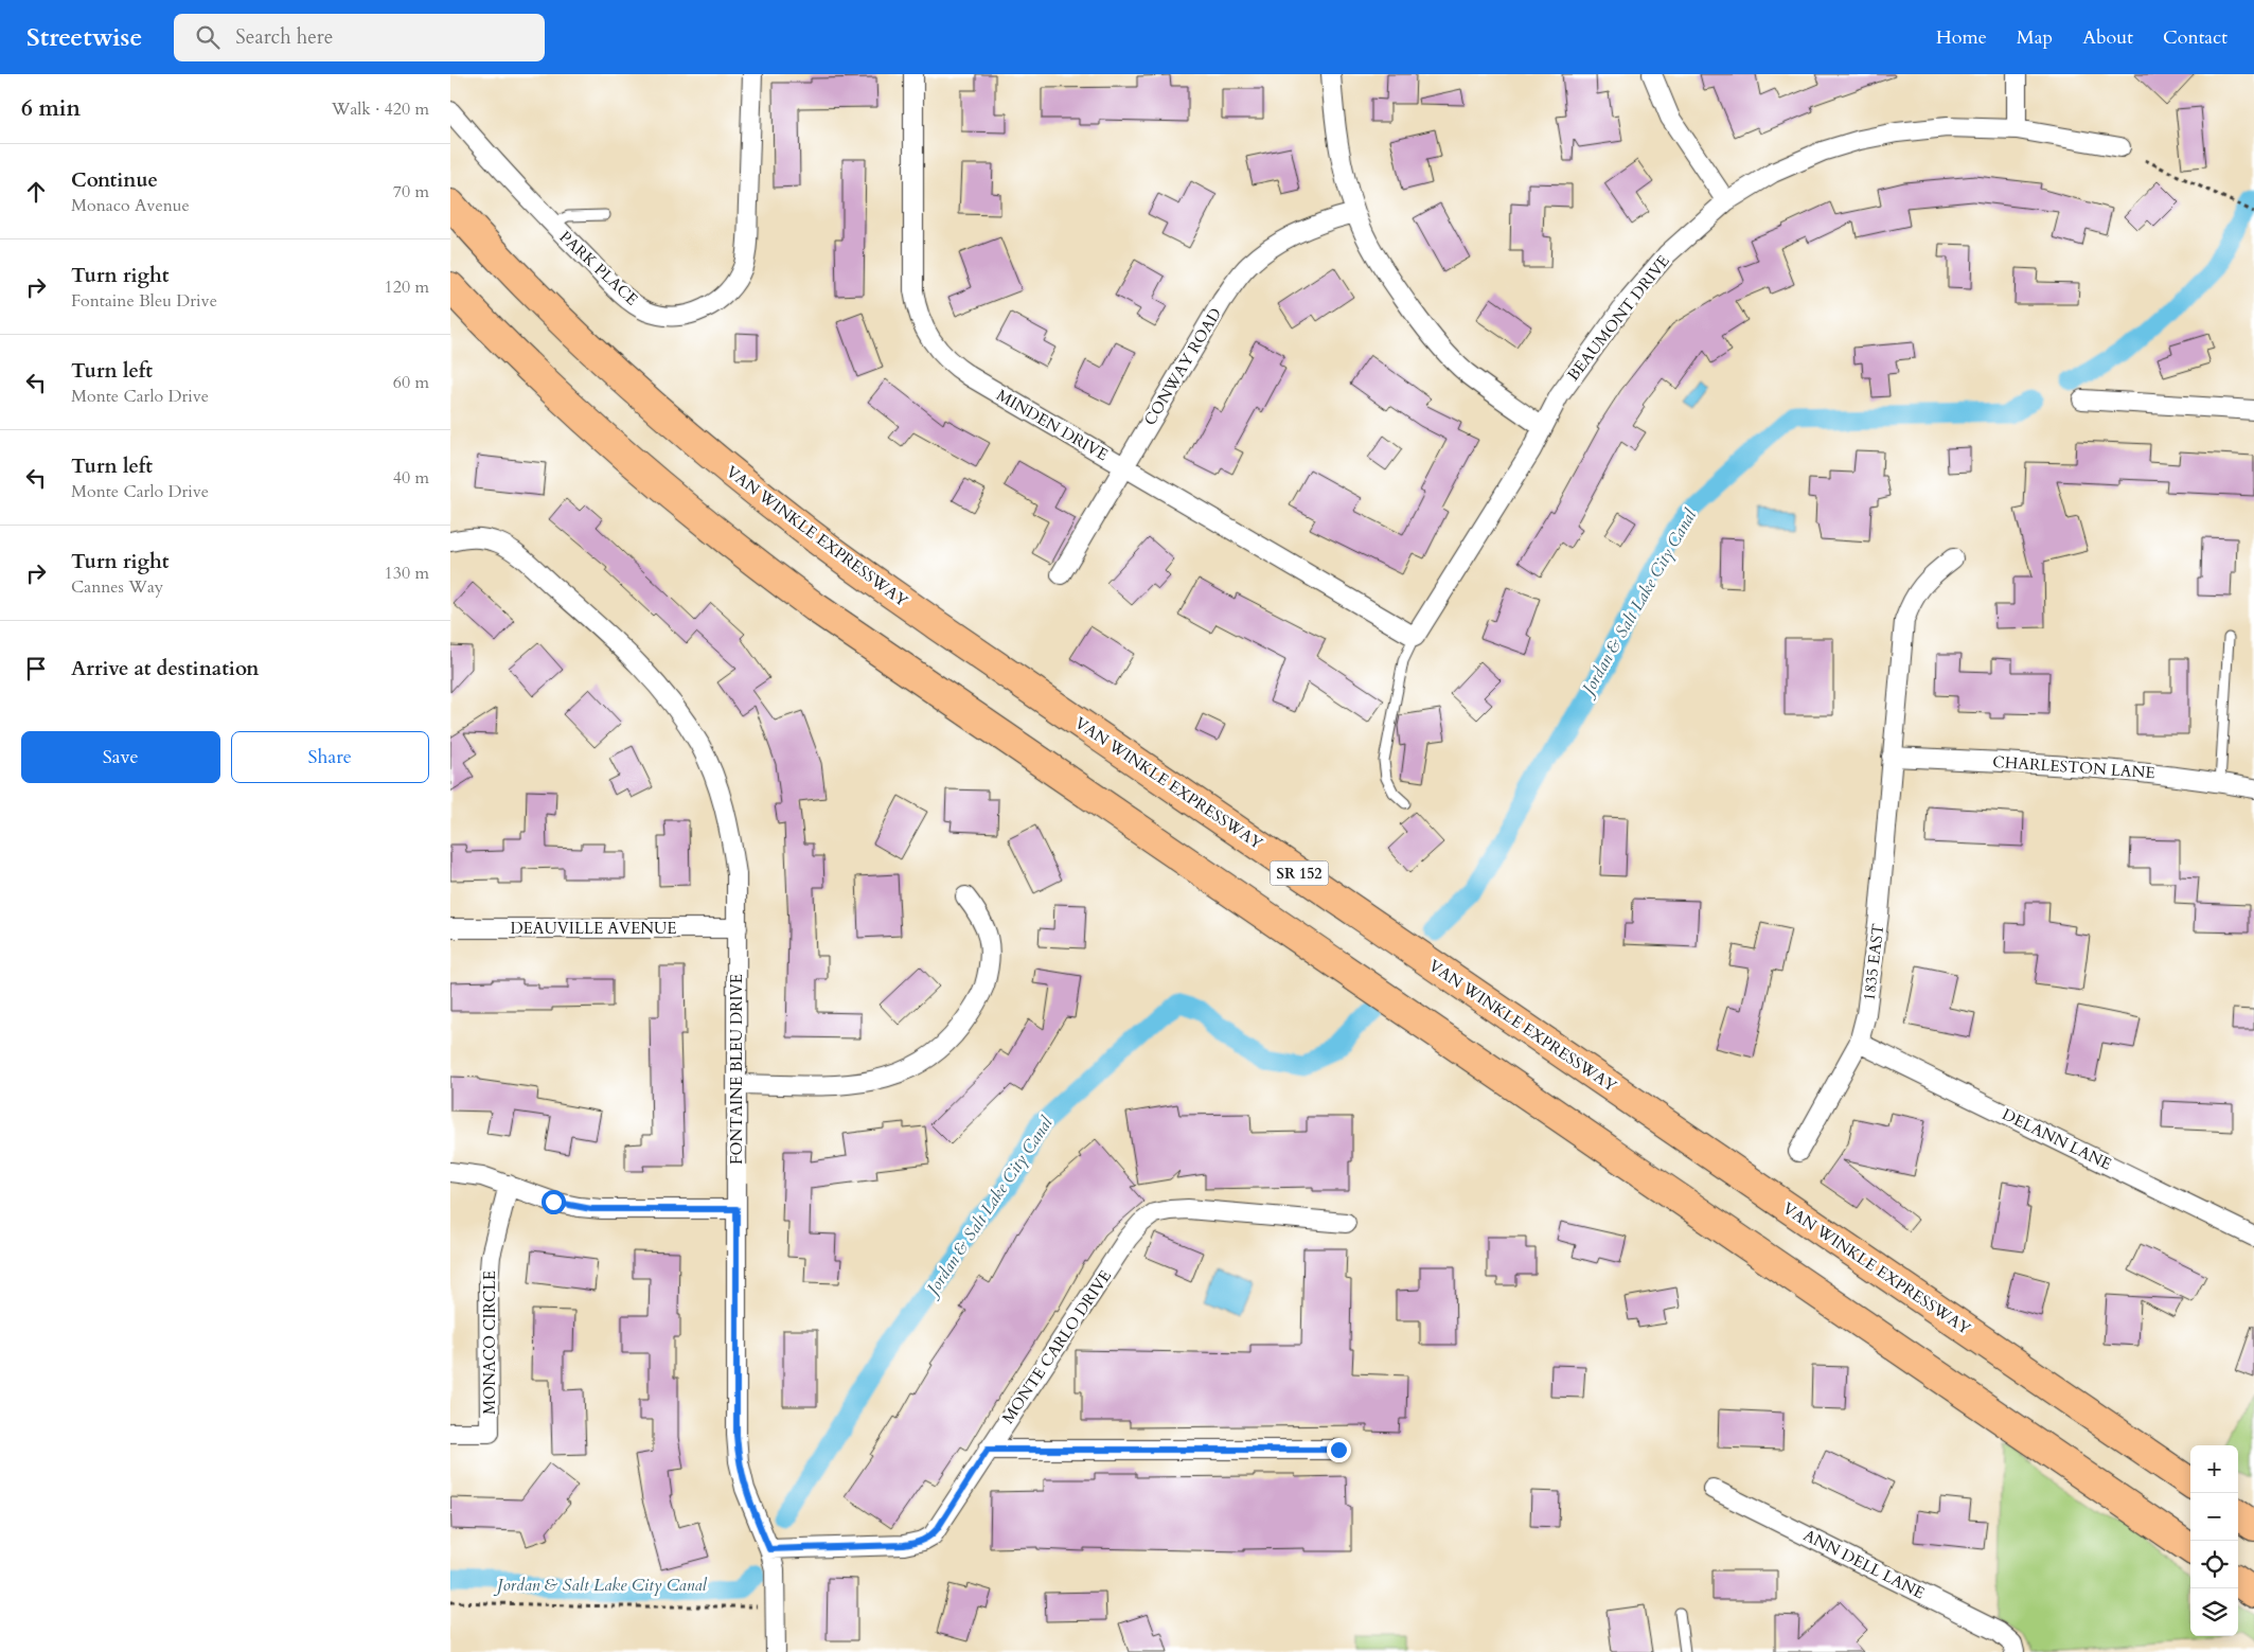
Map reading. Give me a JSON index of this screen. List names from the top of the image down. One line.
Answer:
{"streets":{"main road":["VAN WINKLE EXPRESSWAY","SR 152"],"street":["PARK PLACE","BEAUMONT DRIVE","CONWAY ROAD","MINDEN DRIVE","CHARLESTON LANE","DEAUVILLE AVENUE","1835 EAST","FONTAINE BLEU DRIVE","DELANN LANE","MONACO CIRCLE","MONTE CARLO DRIVE","ANN DELL LANE"]},"crossings":[["BEAUMONT DRIVE","MINDEN DRIVE"],["CONWAY ROAD","MINDEN DRIVE"],["CHARLESTON LANE","1835 EAST"],["DEAUVILLE AVENUE","FONTAINE BLEU DRIVE"],["1835 EAST","DELANN LANE"],["FONTAINE BLEU DRIVE","MONTE CARLO DRIVE"]],"water":["Jordan & Salt Lake City Canal"],"page":{"header":"Streetwise","search":"Search here","nav":["Home","Map","About","Contact"],"heading":["6 min","Walk · 420 m"],"list":[["Continue","Monaco Avenue","70 m"],["Turn right","Fontaine Bleu Drive","120 m"],["Turn left","Monte Carlo Drive","60 m"],["Turn left","Monte Carlo Drive","40 m"],["Turn right","Cannes Way","130 m"],"Arrive at destination"],"buttons":["Save","Share"],"map_buttons":["+","−"]}}
